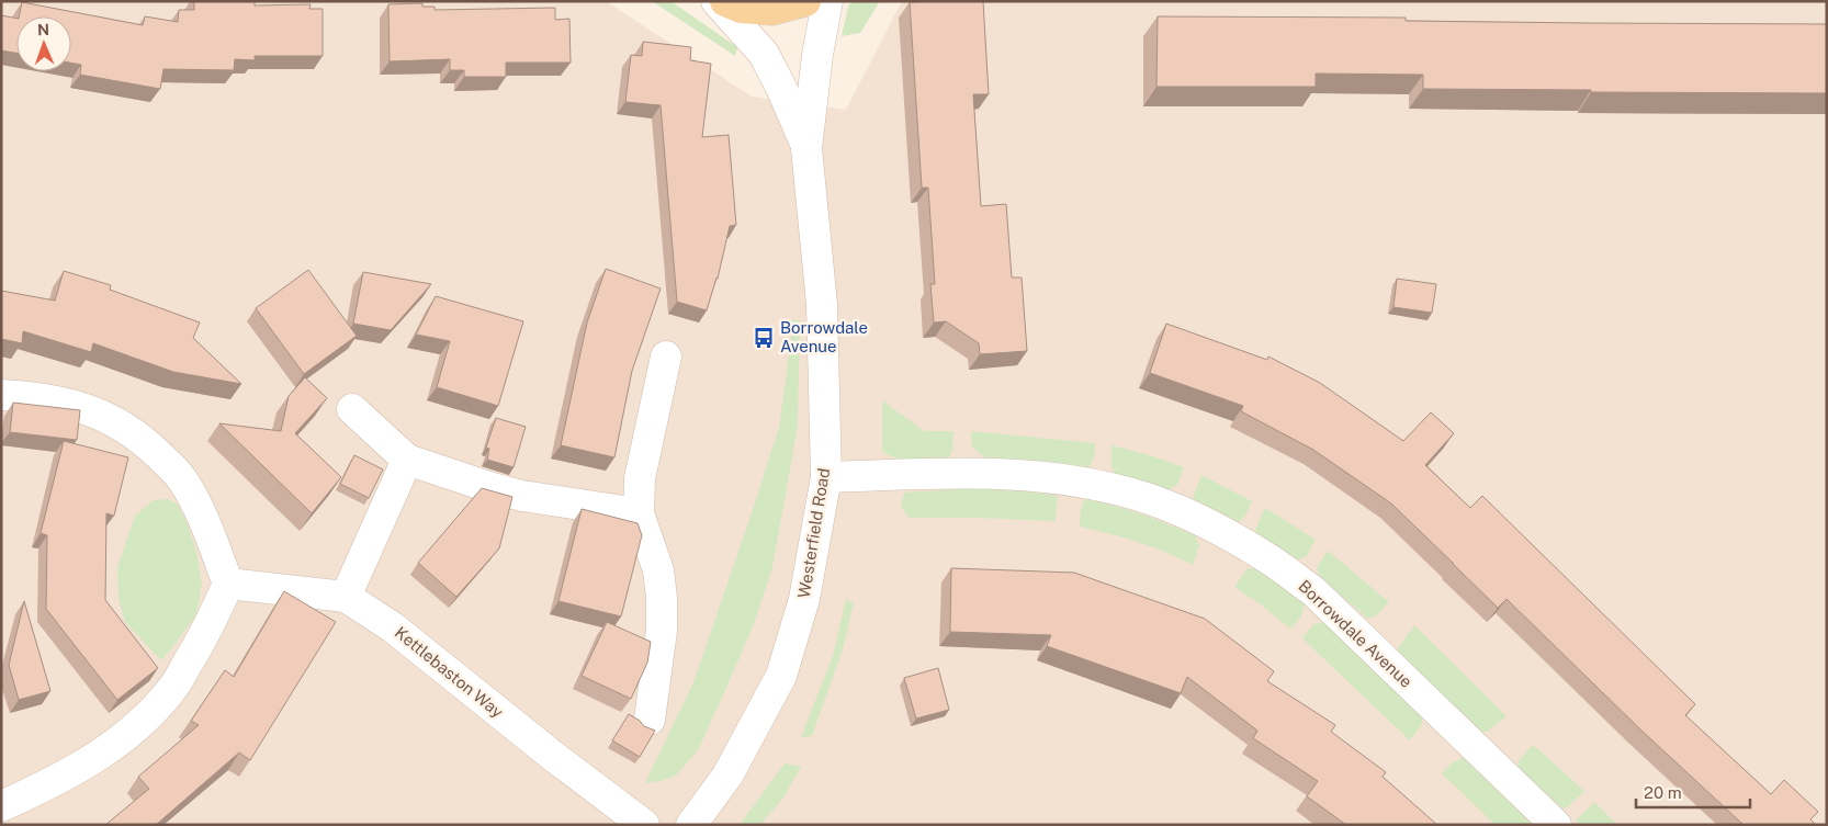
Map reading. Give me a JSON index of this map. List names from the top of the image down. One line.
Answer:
{"streets":{"street":["Westerfield Road","Borrowdale Avenue","Kettlebaston Way"]},"crossings":[["Westerfield Road","Borrowdale Avenue"]],"places":{"bus stop":["Borrowdale Avenue"]},"scale_bar":"20 m","north":"top"}
